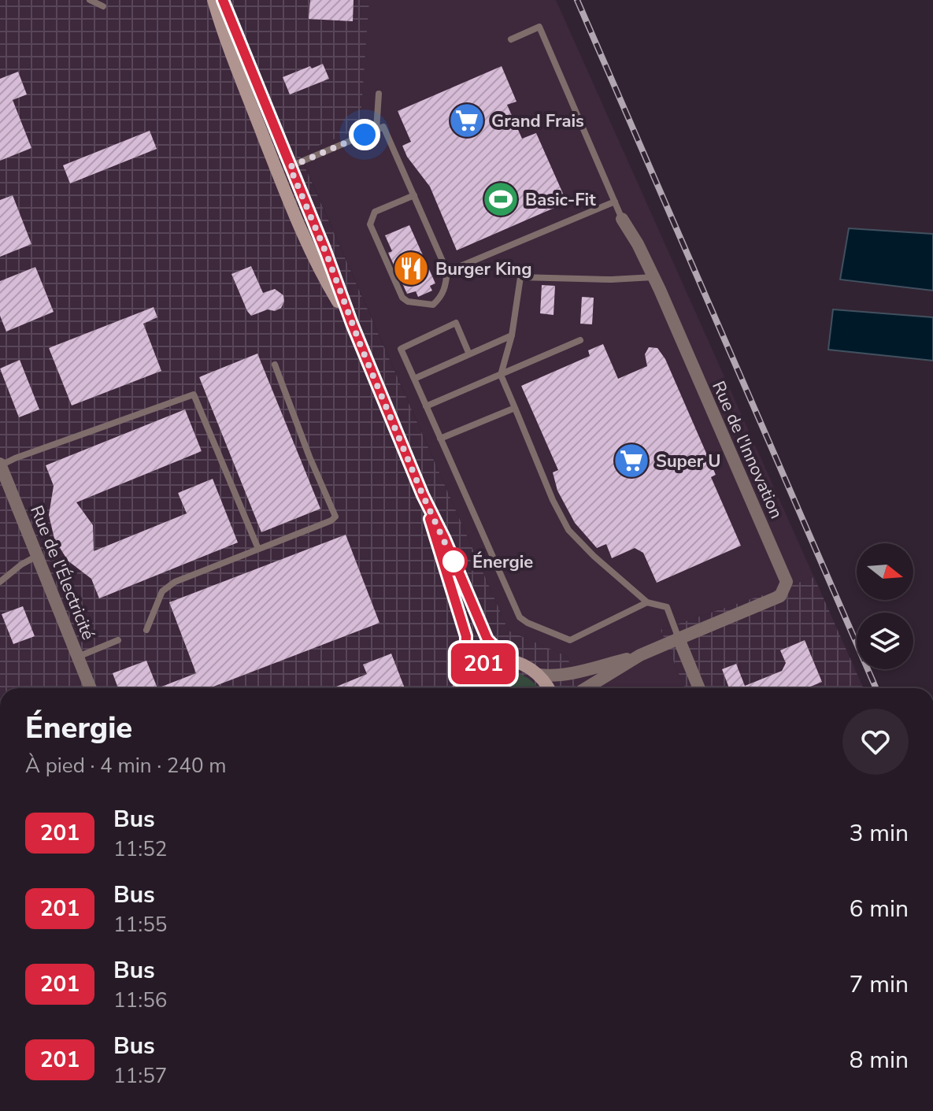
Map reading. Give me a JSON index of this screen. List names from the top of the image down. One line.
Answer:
{"streets":{"street":["Rue de l'Innovation","Rue de l'Électricité"]},"places":{"supermarket":["Grand Frais","Super U"],"sports":["Basic-Fit"],"restaurant":["Burger King"],"other":["Énergie"]},"lines":["bus line 201"],"north":"right","page":{"on_map":"201","heading":["Énergie","À pied · 4 min · 240 m"],"list":[{"mark":"201","name":"Bus","note":"11:52","value":"3 min"},{"mark":"201","name":"Bus","note":"11:55","value":"6 min"},{"mark":"201","name":"Bus","note":"11:56","value":"7 min"},{"mark":"201","name":"Bus","note":"11:57","value":"8 min"}]}}
